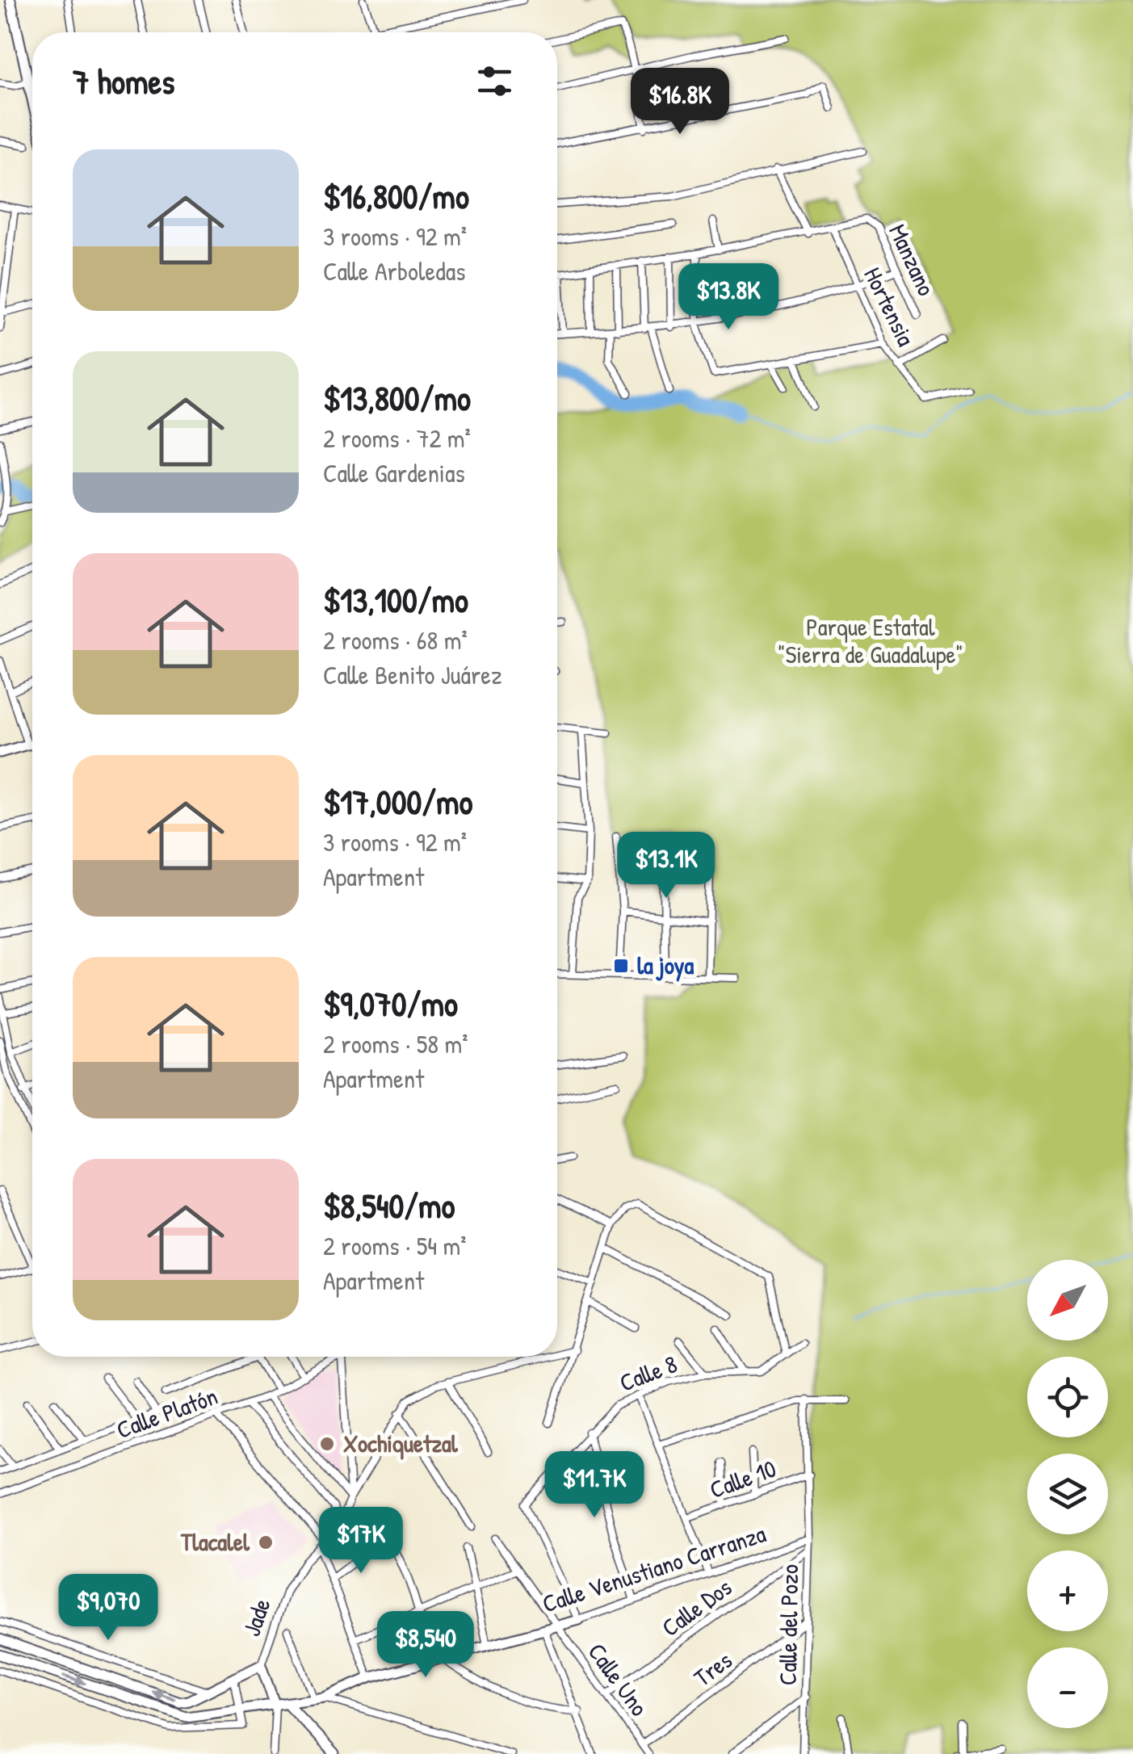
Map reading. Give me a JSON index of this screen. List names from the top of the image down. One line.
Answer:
{"streets":{"street":["Manzano","Hortensia","Calle 8","Calle Platón","Calle 10","Calle Venustiano Carranza","Calle Dos","Jade","Calle del Pozo","Tres","Calle Uno"]},"crossings":[["Manzano","Hortensia"],["Calle 8","Calle Venustiano Carranza"],["Calle 10","Calle del Pozo"],["Calle Venustiano Carranza","Jade"],["Calle Venustiano Carranza","Calle del Pozo"],["Calle Venustiano Carranza","Calle Uno"],["Calle Dos","Calle del Pozo"],["Calle Dos","Calle Uno"],["Calle del Pozo","Tres"],["Tres","Calle Uno"]],"parks":["Parque Estatal \"Sierra de Guadalupe\""],"places":{"transit":["la joya"],"other":["Xochiquetzal","Tlacalel"]},"north":"bottom left","page":{"heading":"7 homes","price":["$16.8K","$13.8K","$13.1K","$11.7K","$17K","$9,070","$8,540"],"list":[{"name":"$16,800/mo","note":"3 rooms · 92 m² · Calle Arboledas"},{"name":"$13,800/mo","note":"2 rooms · 72 m² · Calle Gardenias"},{"name":"$13,100/mo","note":"2 rooms · 68 m² · Calle Benito Juárez"},{"name":"$17,000/mo","note":"3 rooms · 92 m² · Apartment"},{"name":"$9,070/mo","note":"2 rooms · 58 m² · Apartment"},{"name":"$8,540/mo","note":"2 rooms · 54 m² · Apartment"}],"map_buttons":["+","−"]}}
